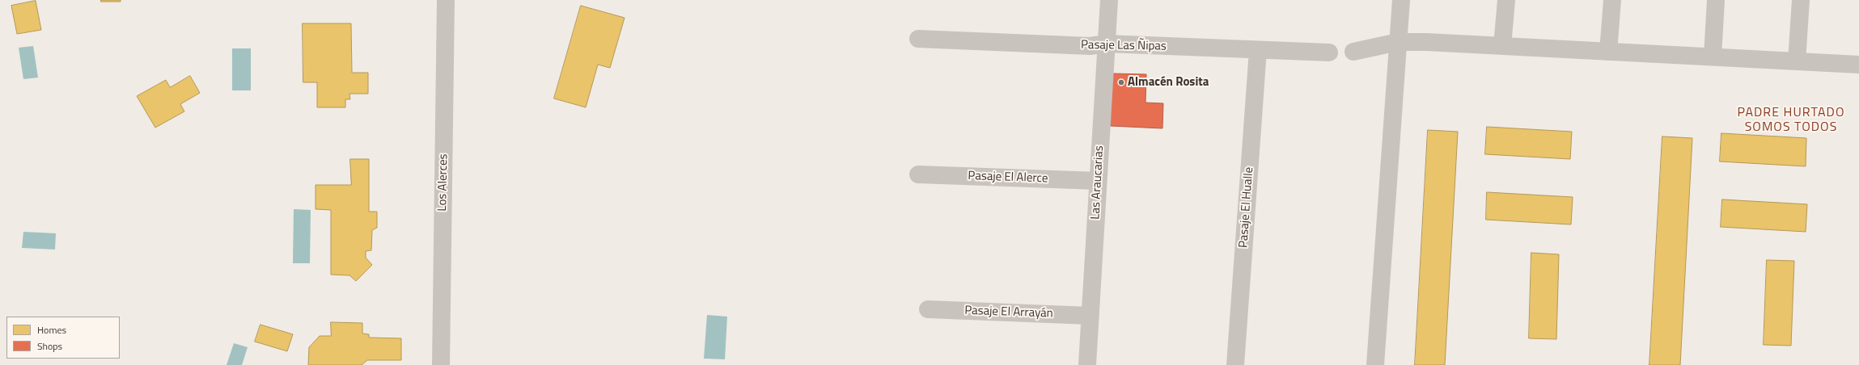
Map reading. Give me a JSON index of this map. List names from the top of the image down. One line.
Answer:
{"streets":{"street":["Pasaje Las Ñipas","Pasaje El Alerce","Los Alerces","Las Araucarias","Pasaje El Hualle","Pasaje El Arrayán"]},"crossings":[["Pasaje Las Ñipas","Las Araucarias"],["Pasaje Las Ñipas","Pasaje El Hualle"],["Pasaje El Alerce","Las Araucarias"],["Las Araucarias","Pasaje El Arrayán"]],"districts":["PADRE HURTADO SOMOS TODOS"],"places":["Almacén Rosita"],"legend":["Homes","Shops"]}
